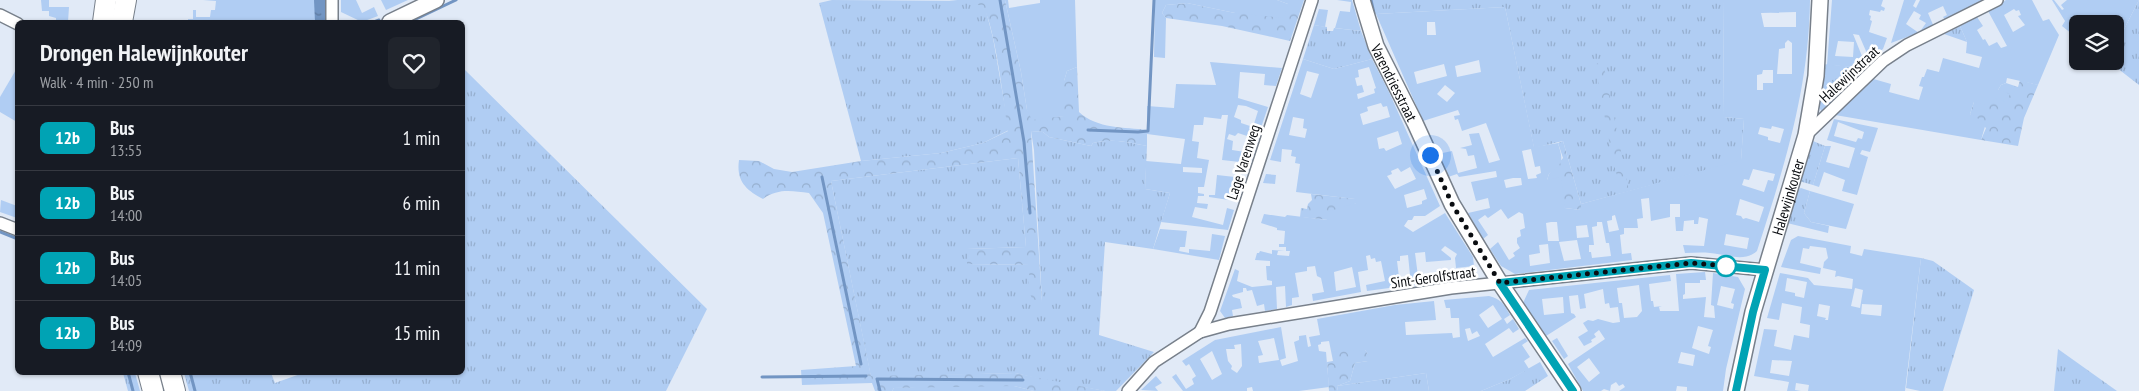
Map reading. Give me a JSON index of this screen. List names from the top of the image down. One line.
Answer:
{"streets":{"street":["Halewijnstraat","Varendriesstraat","Lage Varenweg","Halewijnkouter","Sint-Gerolfstraat"]},"crossings":[["Halewijnstraat","Halewijnkouter"],["Varendriesstraat","Sint-Gerolfstraat"],["Lage Varenweg","Sint-Gerolfstraat"],["Halewijnkouter","Sint-Gerolfstraat"]],"lines":["bus line 12b"],"page":{"heading":["Drongen Halewijnkouter","Walk · 4 min · 250 m"],"list":[{"mark":"12b","name":"Bus","note":"13:55","value":"1 min"},{"mark":"12b","name":"Bus","note":"14:00","value":"6 min"},{"mark":"12b","name":"Bus","note":"14:05","value":"11 min"},{"mark":"12b","name":"Bus","note":"14:09","value":"15 min"}]}}
